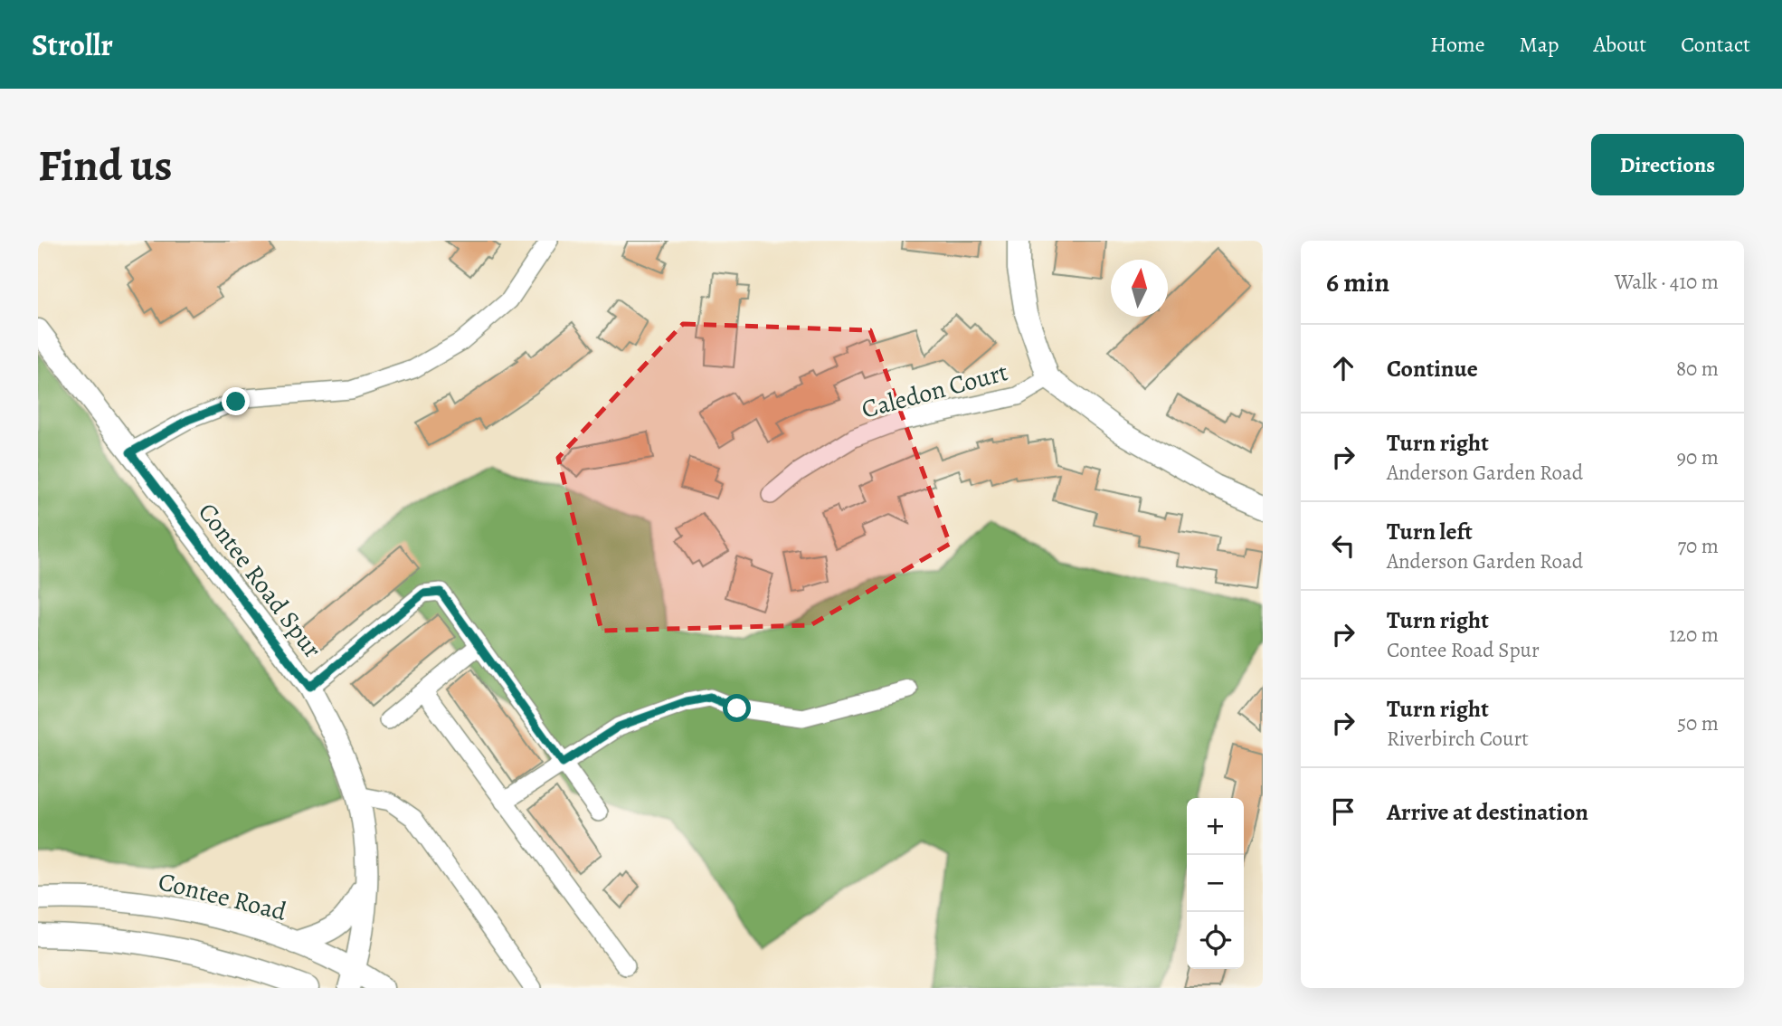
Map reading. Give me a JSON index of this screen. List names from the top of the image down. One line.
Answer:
{"streets":{"street":["Caledon Court","Contee Road Spur","Contee Road"]},"crossings":[["Contee Road Spur","Contee Road"]],"north":"top","page":{"header":"Strollr","nav":["Home","Map","About","Contact"],"buttons":"Directions","title":"Find us","heading":["6 min","Walk · 410 m"],"list":[["Continue","80 m"],["Turn right","Anderson Garden Road","90 m"],["Turn left","Anderson Garden Road","70 m"],["Turn right","Contee Road Spur","120 m"],["Turn right","Riverbirch Court","50 m"],"Arrive at destination"],"map_buttons":["+","−"]}}
